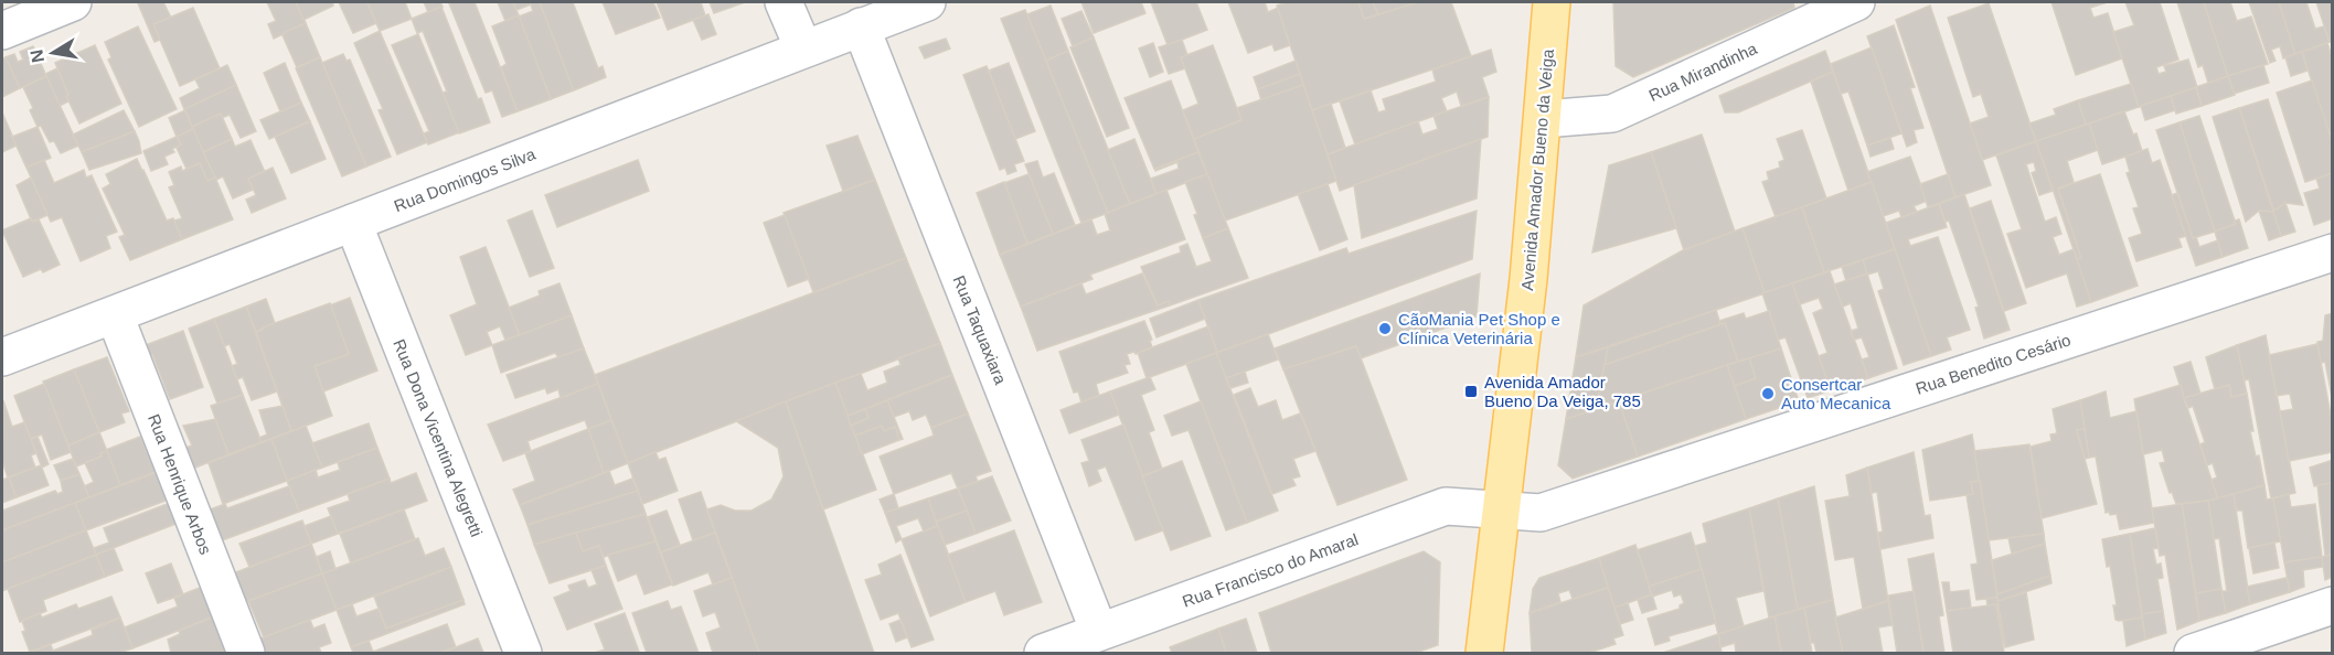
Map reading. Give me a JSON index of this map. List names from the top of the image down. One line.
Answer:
{"streets":{"main road":["Avenida Amador Bueno da Veiga"],"street":["Rua Mirandinha","Rua Domingos Silva","Rua Taquaxiara","Rua Benedito Cesário","Rua Dona Vicentina Alegretti","Rua Henrique Arbos","Rua Francisco do Amaral"]},"crossings":[["Rua Mirandinha","Avenida Amador Bueno da Veiga"],["Avenida Amador Bueno da Veiga","Rua Benedito Cesário"],["Avenida Amador Bueno da Veiga","Rua Francisco do Amaral"],["Rua Domingos Silva","Rua Taquaxiara"],["Rua Domingos Silva","Rua Dona Vicentina Alegretti"],["Rua Domingos Silva","Rua Henrique Arbos"],["Rua Taquaxiara","Rua Francisco do Amaral"],["Rua Benedito Cesário","Rua Francisco do Amaral"]],"places":{"other":["CãoMania Pet Shop e Clínica Veterinária","Consertcar Auto Mecanica"],"transit":["Avenida Amador Bueno Da Veiga, 785"]},"north":"left"}
